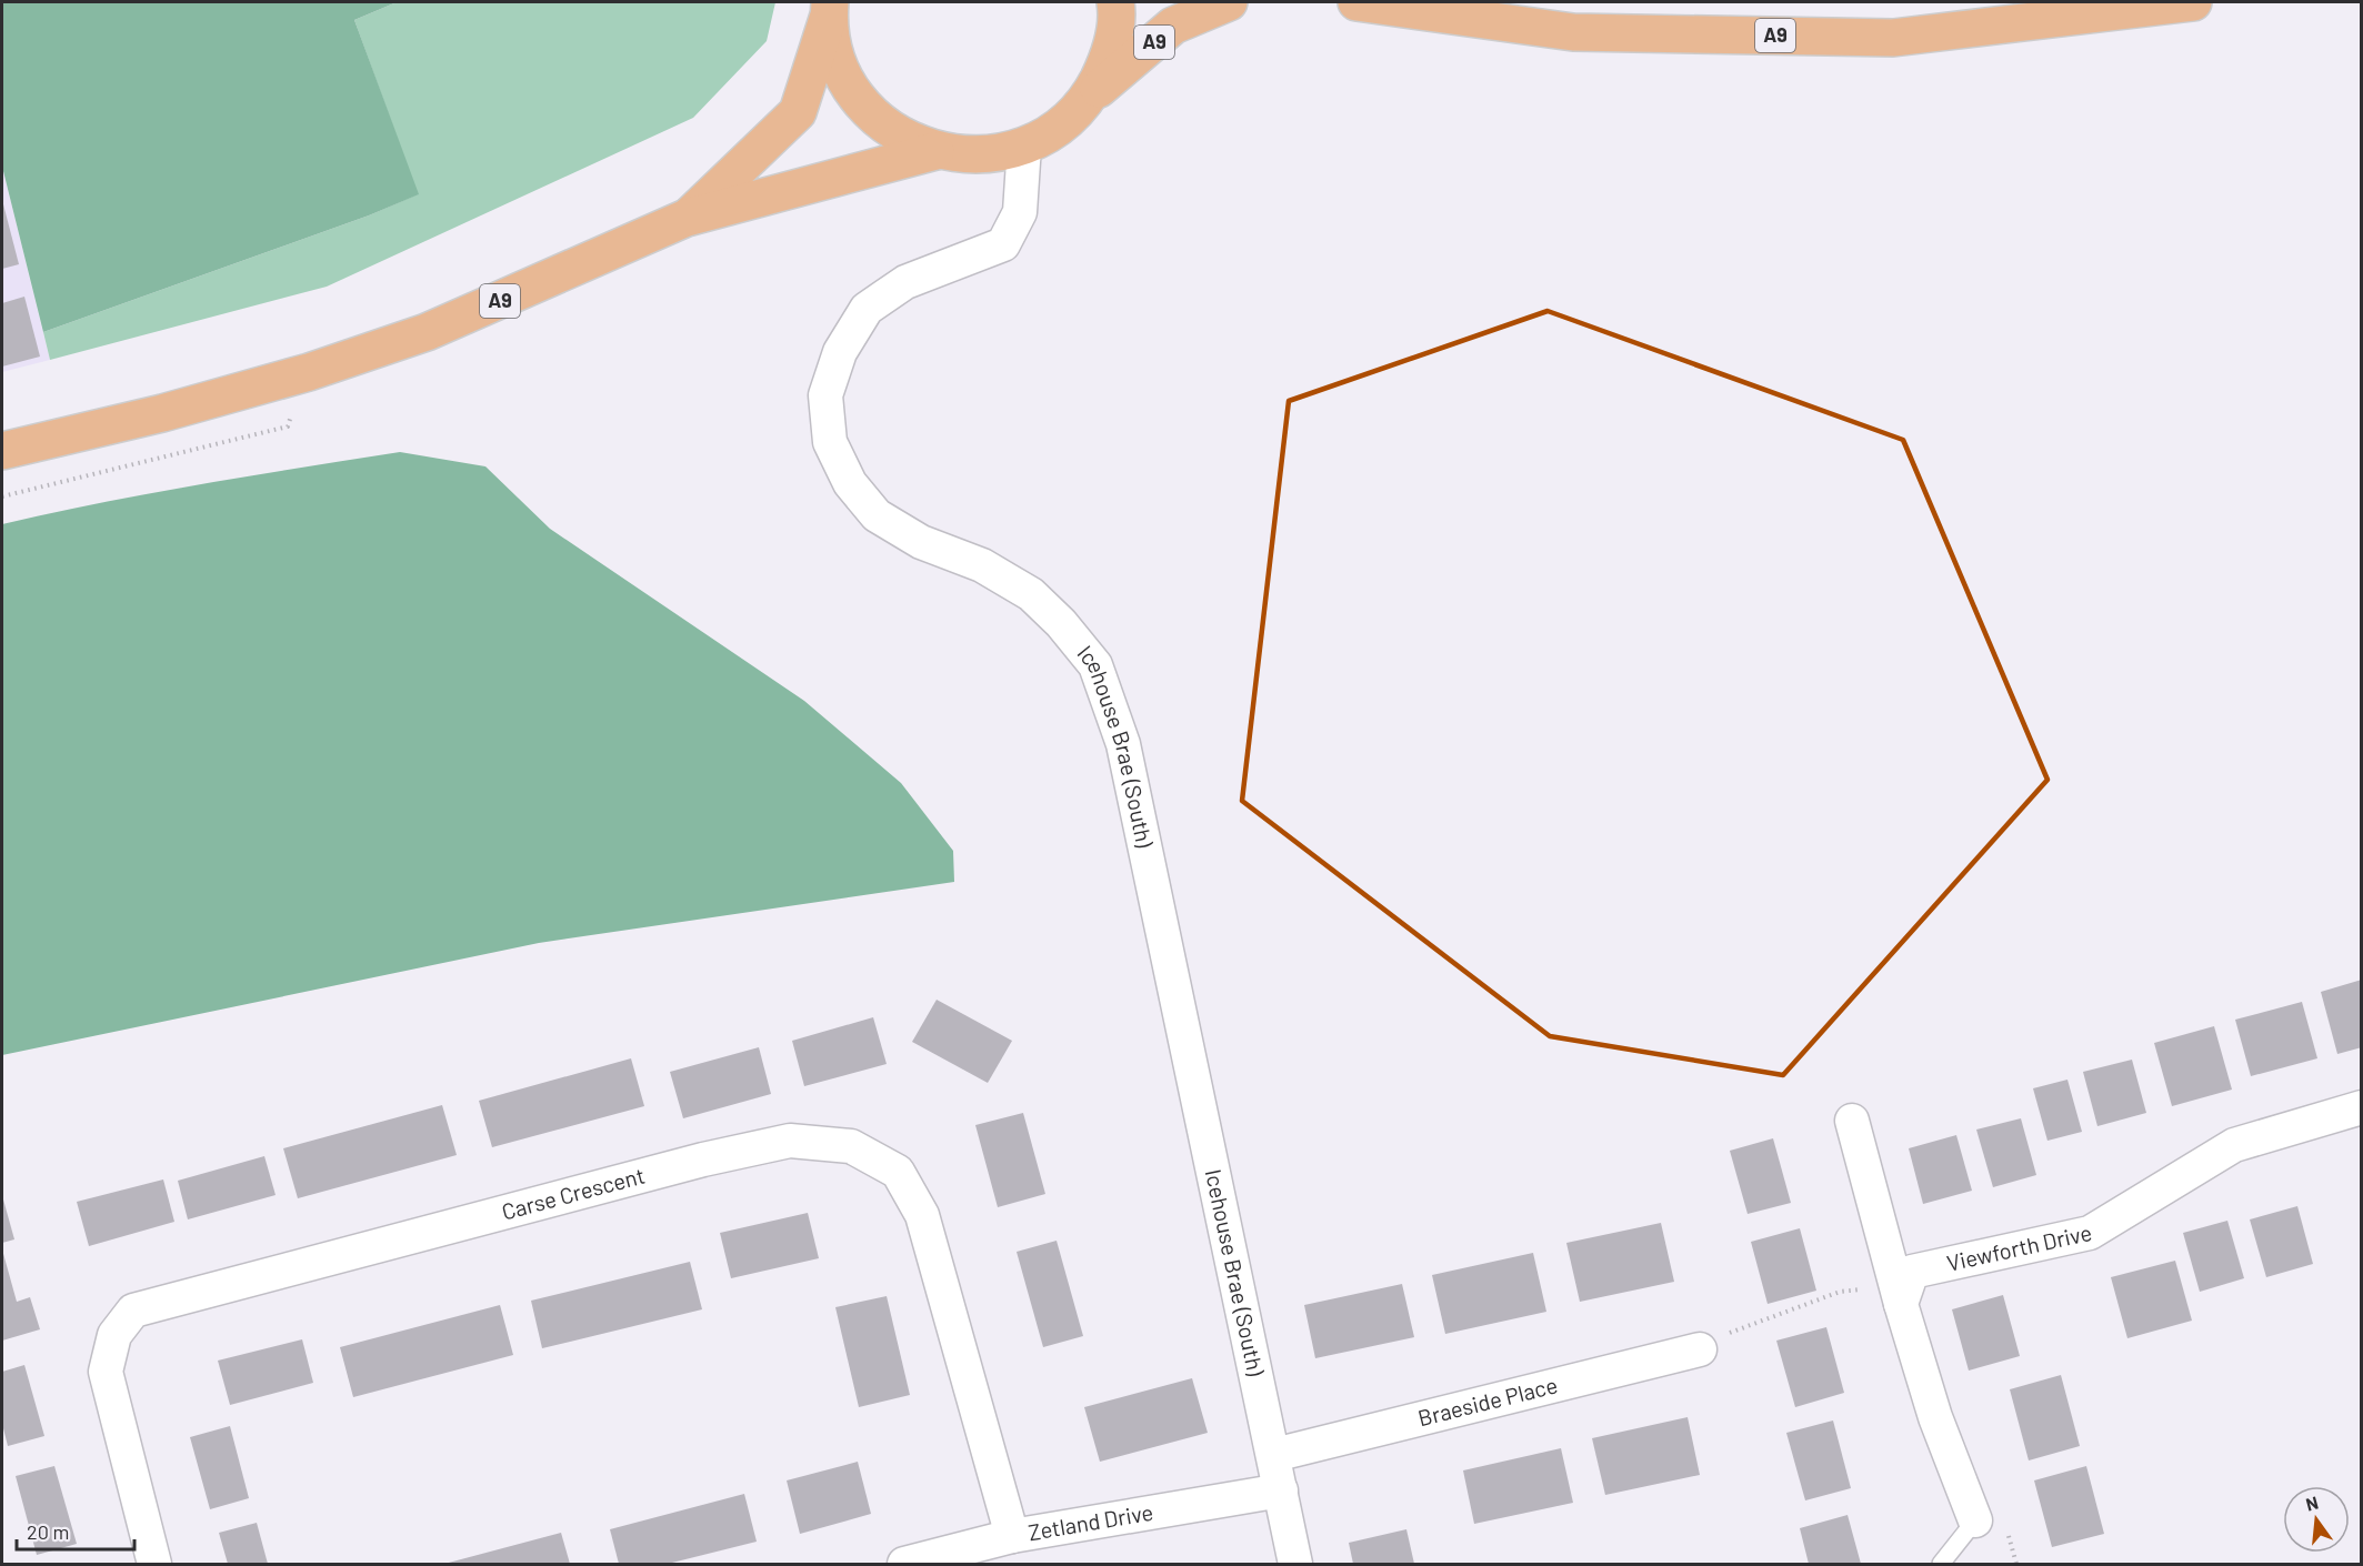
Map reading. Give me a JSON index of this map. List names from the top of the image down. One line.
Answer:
{"streets":{"main road":["A9"],"street":["Icehouse Brae (South)","Carse Crescent","Viewforth Drive","Braeside Place","Zetland Drive"]},"crossings":[["Icehouse Brae (South)","Braeside Place"],["Icehouse Brae (South)","Zetland Drive"],["Carse Crescent","Zetland Drive"]],"scale_bar":"20 m","north":"top"}
